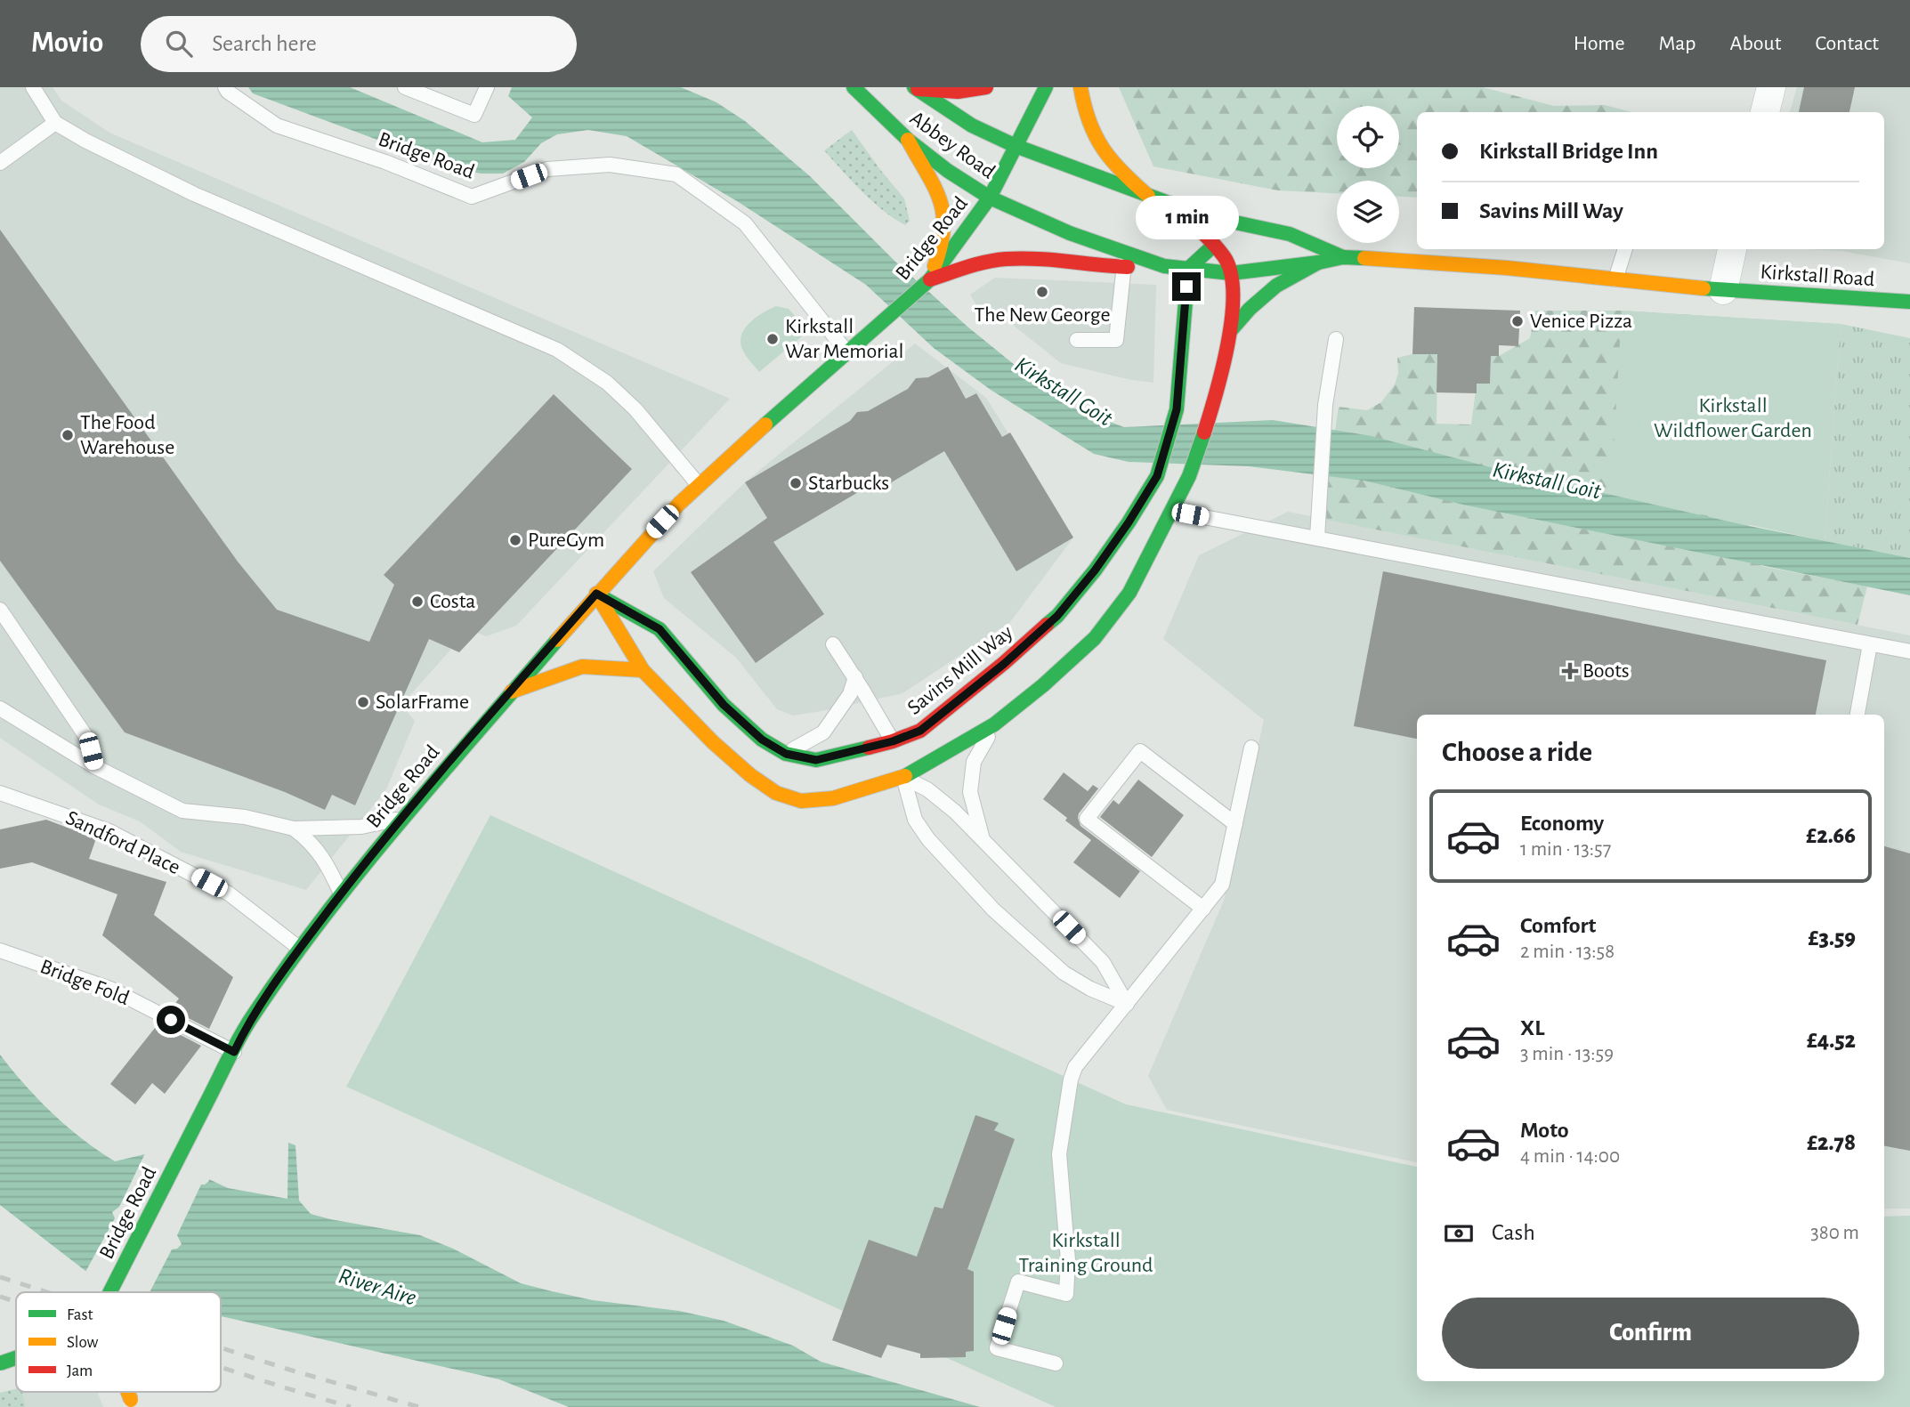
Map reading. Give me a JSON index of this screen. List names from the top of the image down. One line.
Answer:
{"streets":{"main road":["Abbey Road","Bridge Road","Kirkstall Road","Savins Mill Way"],"lane":["Sandford Place","Bridge Fold"]},"crossings":[["Abbey Road","Bridge Road"],["Bridge Road","Savins Mill Way"],["Bridge Road","Sandford Place"],["Bridge Road","Bridge Fold"]],"water":["Kirkstall Goit","River Aire"],"parks":["Kirkstall Wildflower Garden","Kirkstall Training Ground"],"places":{"other":["The New George","Venice Pizza","Kirkstall War Memorial","The Food Warehouse","Starbucks","PureGym","Costa","SolarFrame"],"health":["Boots"]},"legend":["Fast","Slow","Jam"],"page":{"header":"Movio","search":"Search here","nav":["Home","Map","About","Contact"],"banner":["Kirkstall Bridge Inn","Savins Mill Way"],"bubble":"1 min","heading":"Choose a ride","list":[{"name":"Economy","note":"1 min · 13:57","value":"£2.66"},{"name":"Comfort","note":"2 min · 13:58","value":"£3.59"},{"name":"XL","note":"3 min · 13:59","value":"£4.52"},{"name":"Moto","note":"4 min · 14:00","value":"£2.78"}],"pay":["Cash","380 m"],"buttons":"Confirm"}}
